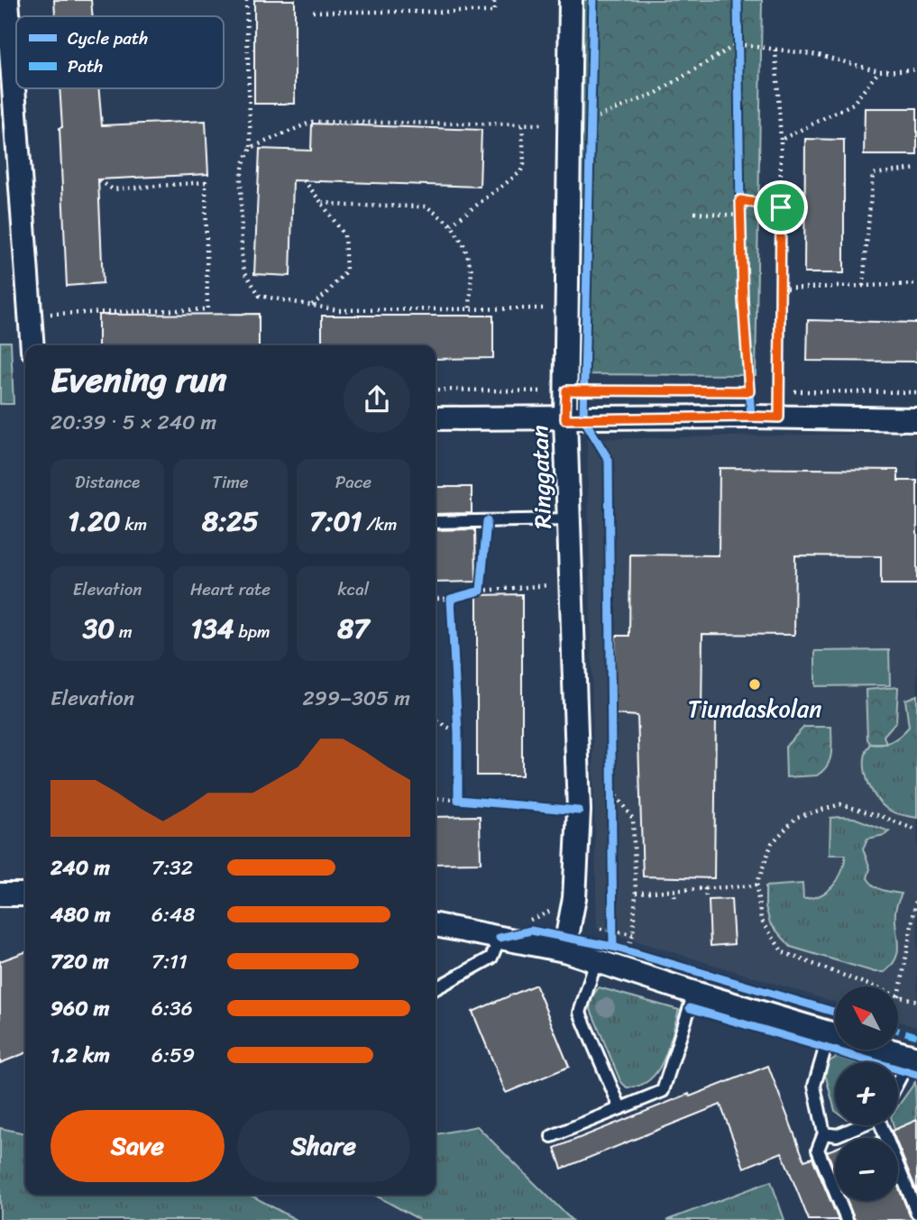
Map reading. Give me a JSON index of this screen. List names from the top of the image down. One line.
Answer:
{"streets":{"street":["Ringgatan"]},"places":["Tiundaskolan"],"legend":["Cycle path","Path"],"north":"top left","page":{"heading":["Evening run","20:39 · 5 × 240 m"],"stats":[["Distance","1.20 km"],["Time","8:25"],["Pace","7:01 /km"],["Elevation","30 m"],["Heart rate","134 bpm"],["kcal","87"]],"chart":["Elevation","299–305 m"],"list":[{"name":"240 m","note":"7:32"},{"name":"480 m","note":"6:48"},{"name":"720 m","note":"7:11"},{"name":"960 m","note":"6:36"},{"name":"1.2 km","note":"6:59"}],"map_buttons":["+","−"],"buttons":["Save","Share"]}}
